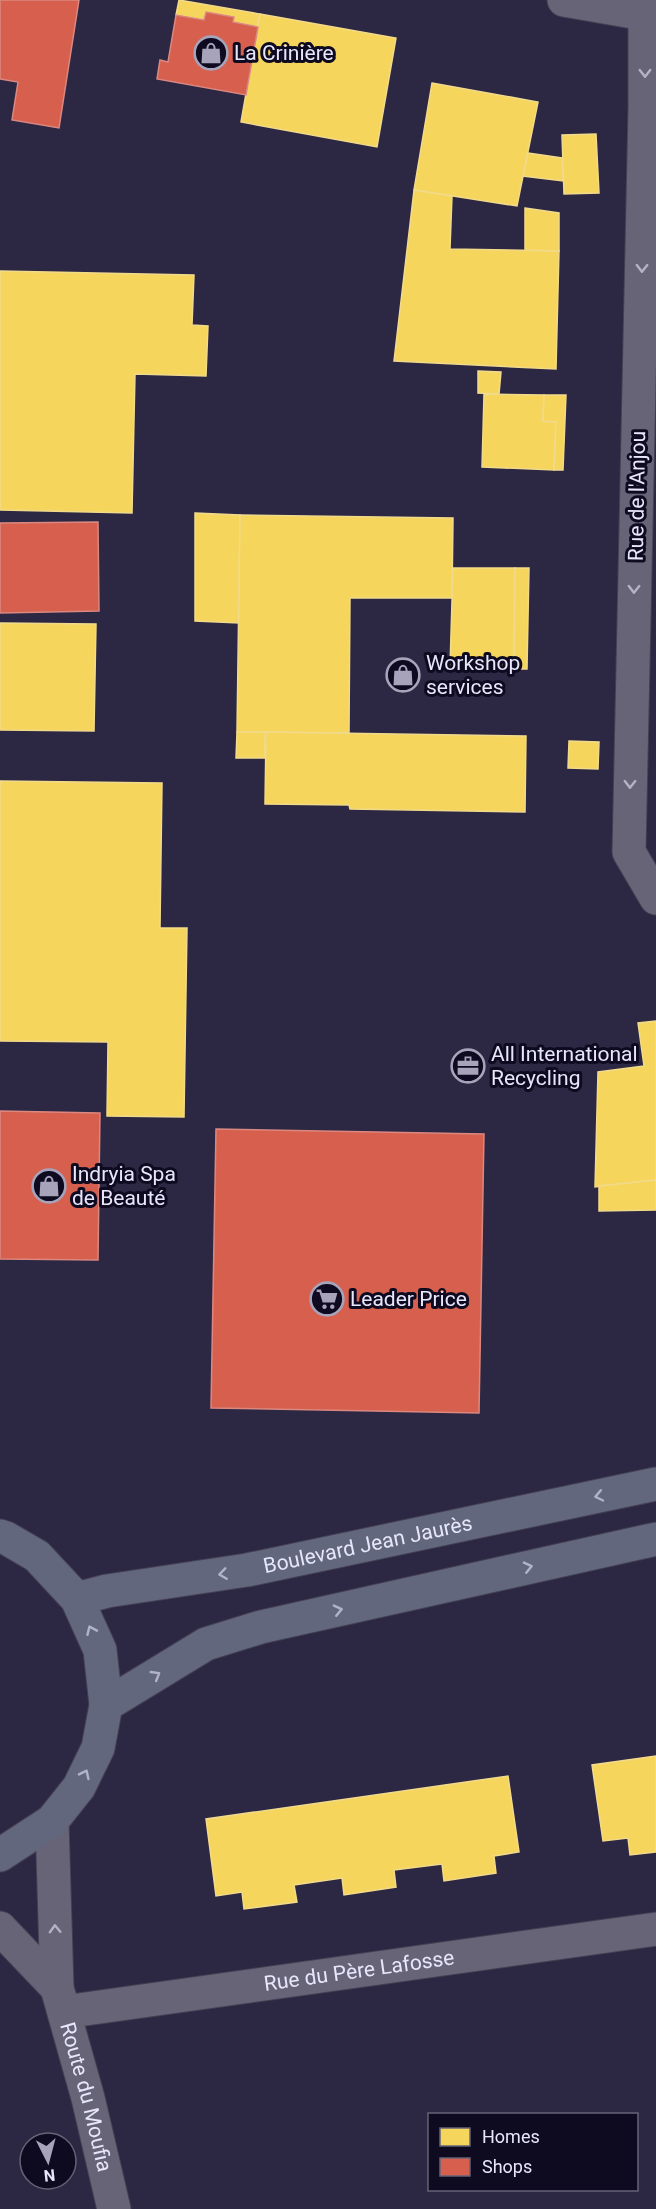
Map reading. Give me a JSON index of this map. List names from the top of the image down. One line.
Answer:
{"streets":{"main road":["Boulevard Jean Jaurès"],"street":["Rue de l'Anjou","Rue du Père Lafosse","Route du Moufia"]},"crossings":[["Rue du Père Lafosse","Route du Moufia"]],"one_way":["Rue de l'Anjou","Route du Moufia"],"places":{"shop":["La Crinière","Workshop services","Indryia Spa de Beauté"],"office":["All International Recycling"],"supermarket":["Leader Price"]},"legend":["Homes","Shops"],"north":"bottom"}
